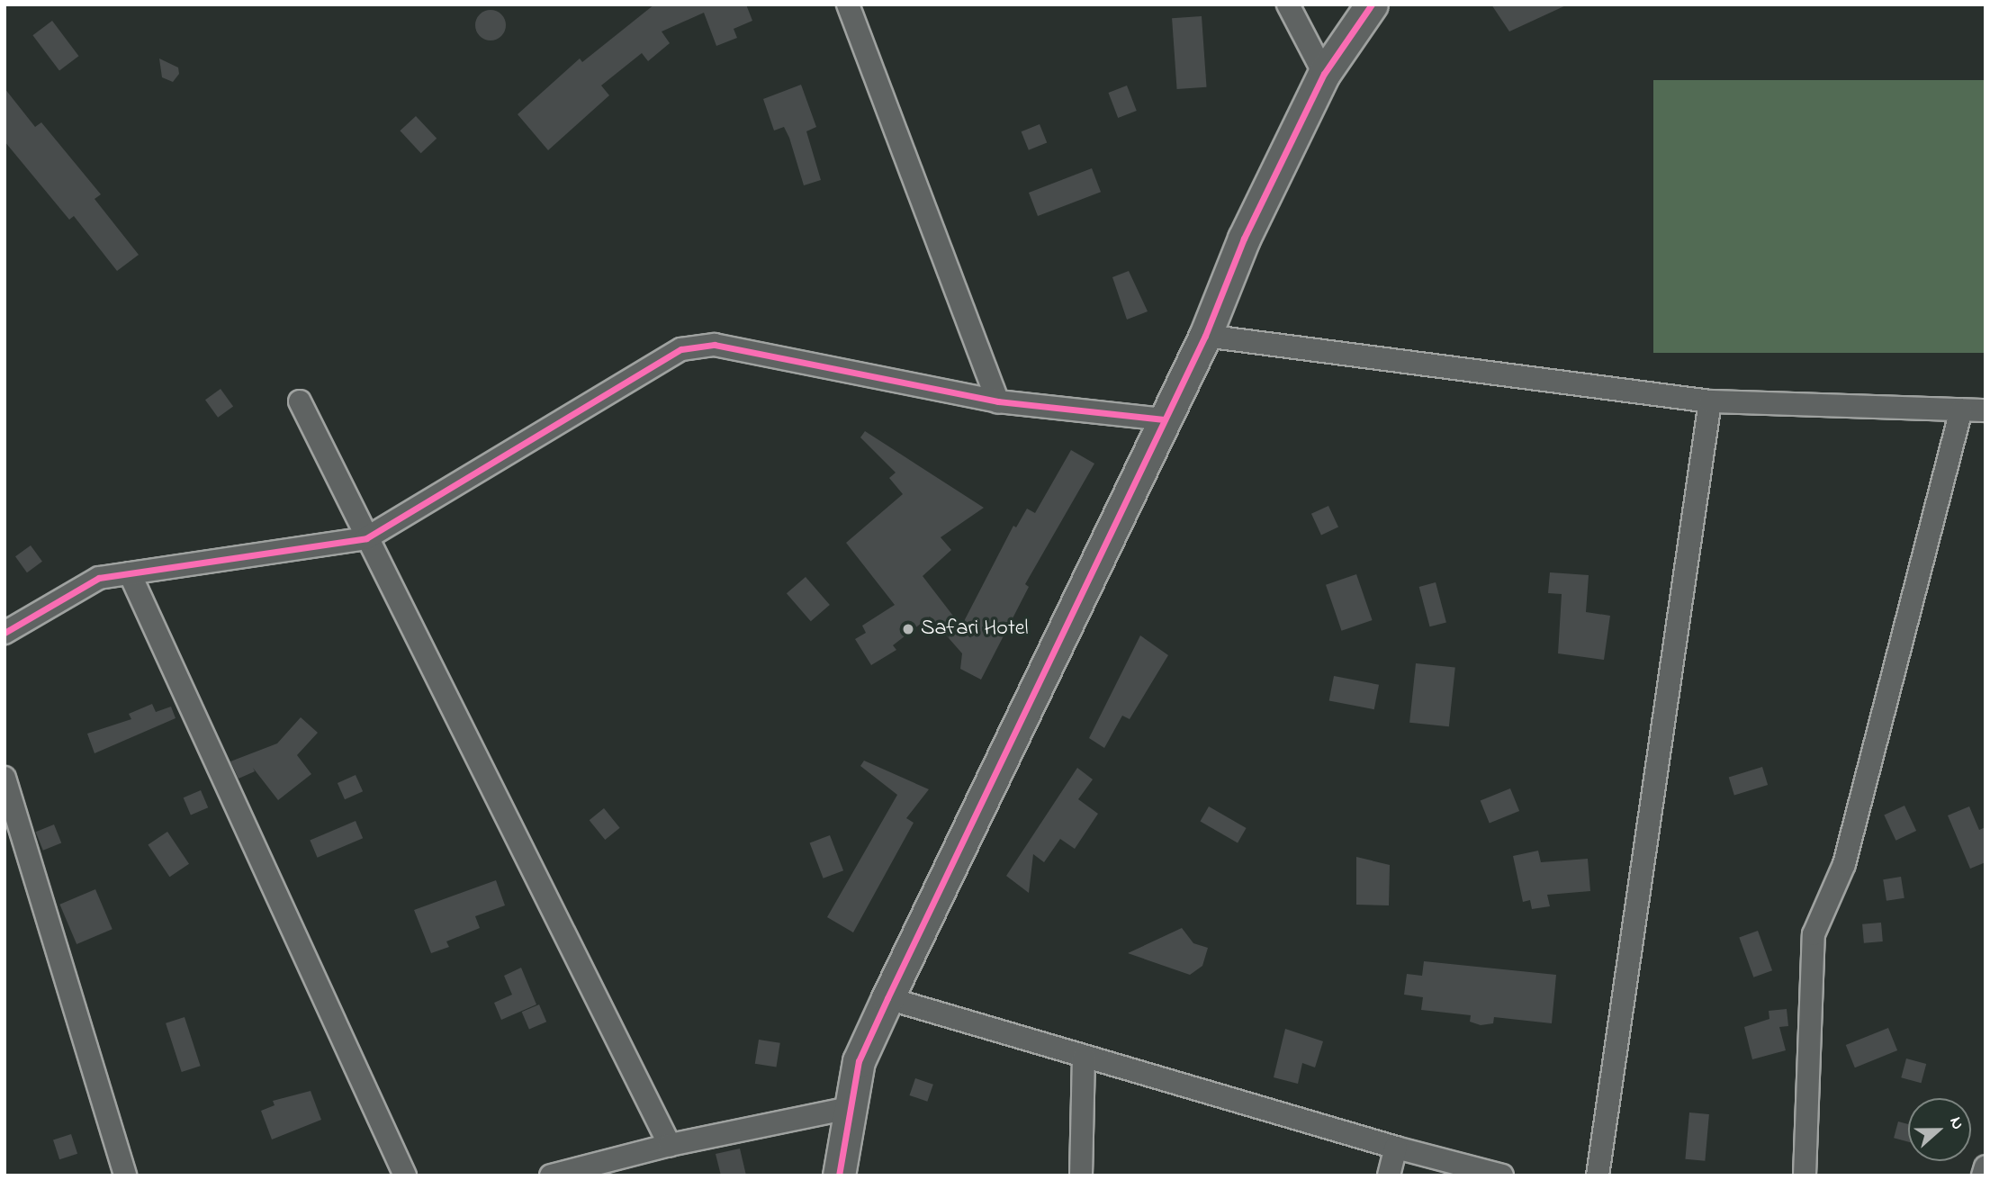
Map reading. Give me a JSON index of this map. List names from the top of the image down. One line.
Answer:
{"places":["Safari Hotel"],"north":"right"}
